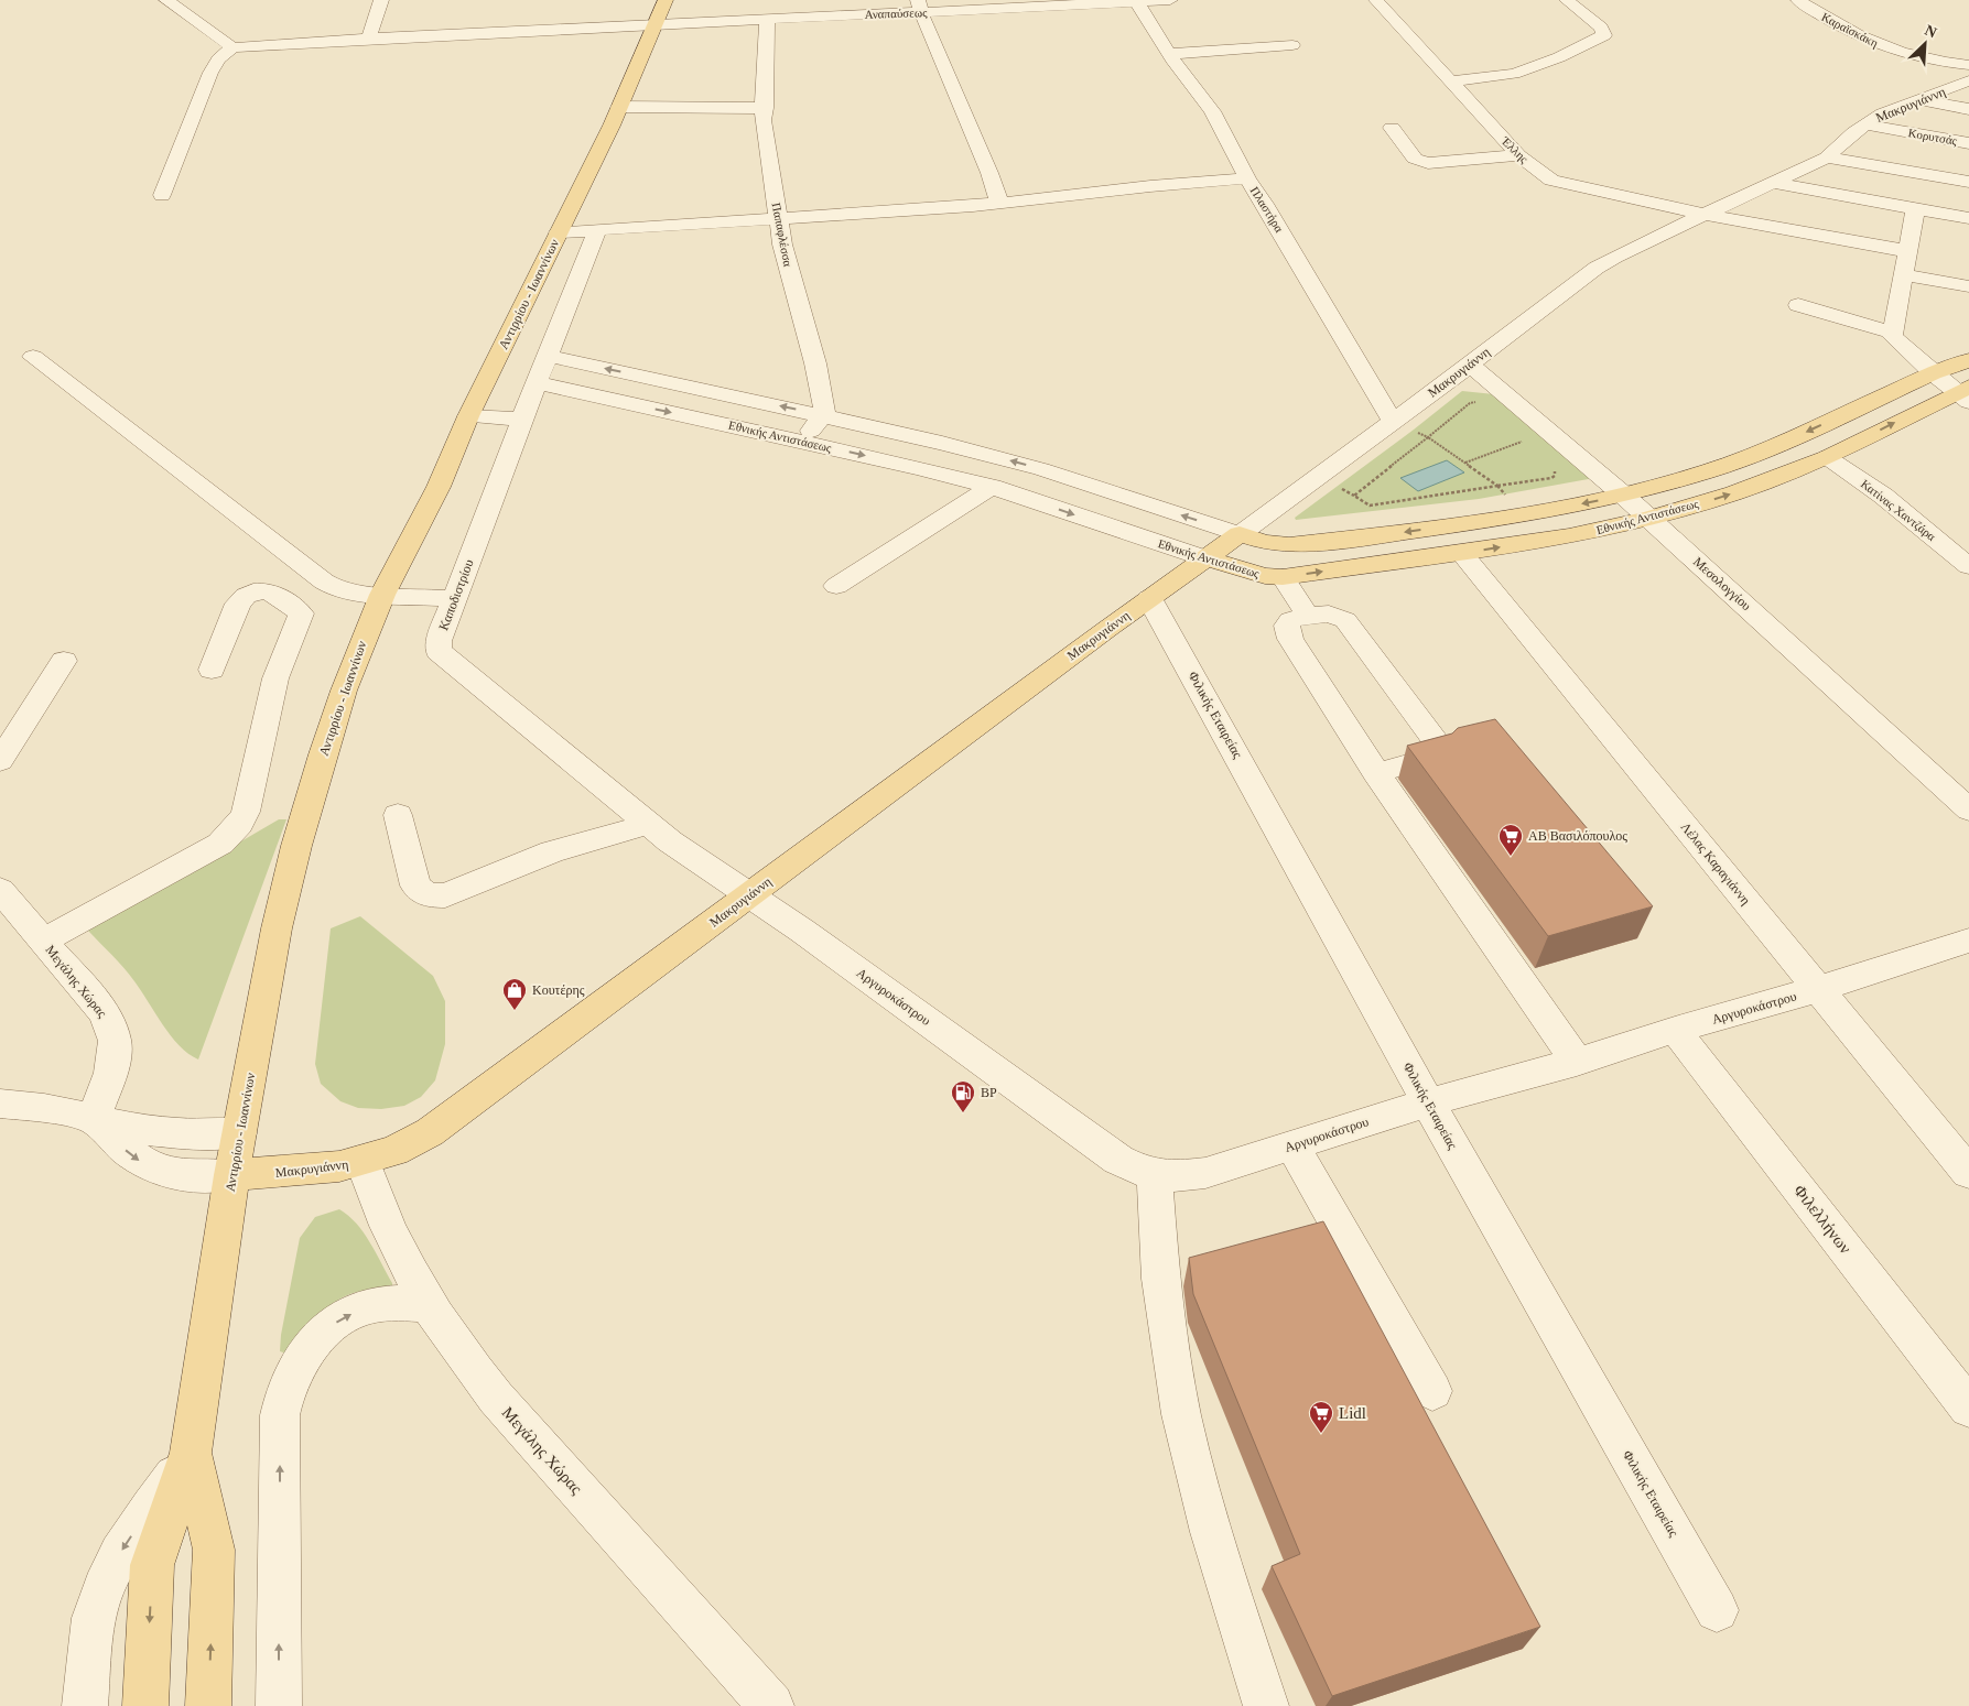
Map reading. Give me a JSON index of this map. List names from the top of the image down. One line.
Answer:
{"streets":{"main road":["Μακρυγιάννη","Αντιρρίου - Ιωαννίνων","Εθνικής Αντιστάσεως"],"street":["Αναπαύσεως","Καραϊσκάκη","Κορυτσάς","Έλλης","Πλαστήρα","Παπαφλέσσα","Κατίνας Χαντζάρα","Μεσολογγίου","Καποδιστρίου","Φιλικής Εταιρείας","Λέλας Καραγιάννη","Μεγάλης Χώρας","Αργυροκάστρου","Φιλελλήνων"]},"crossings":[["Αναπαύσεως","Πλαστήρα"],["Αναπαύσεως","Παπαφλέσσα"],["Αναπαύσεως","Αντιρρίου - Ιωαννίνων"],["Μακρυγιάννη","Κορυτσάς"],["Μακρυγιάννη","Έλλης"],["Μακρυγιάννη","Πλαστήρα"],["Μακρυγιάννη","Αντιρρίου - Ιωαννίνων"],["Μακρυγιάννη","Εθνικής Αντιστάσεως"],["Μακρυγιάννη","Μεσολογγίου"],["Μακρυγιάννη","Καποδιστρίου"],["Μακρυγιάννη","Φιλικής Εταιρείας"],["Μακρυγιάννη","Μεγάλης Χώρας"],["Μακρυγιάννη","Αργυροκάστρου"],["Παπαφλέσσα","Εθνικής Αντιστάσεως"],["Εθνικής Αντιστάσεως","Κατίνας Χαντζάρα"],["Εθνικής Αντιστάσεως","Μεσολογγίου"],["Εθνικής Αντιστάσεως","Καποδιστρίου"],["Εθνικής Αντιστάσεως","Λέλας Καραγιάννη"],["Καποδιστρίου","Αργυροκάστρου"],["Φιλικής Εταιρείας","Αργυροκάστρου"],["Λέλας Καραγιάννη","Αργυροκάστρου"],["Αργυροκάστρου","Φιλελλήνων"]],"places":{"supermarket":["ΑΒ Βασιλόπουλος","Lidl"],"shop":["Κουτέρης"],"fuel station":["BP"]},"north":"top right"}
